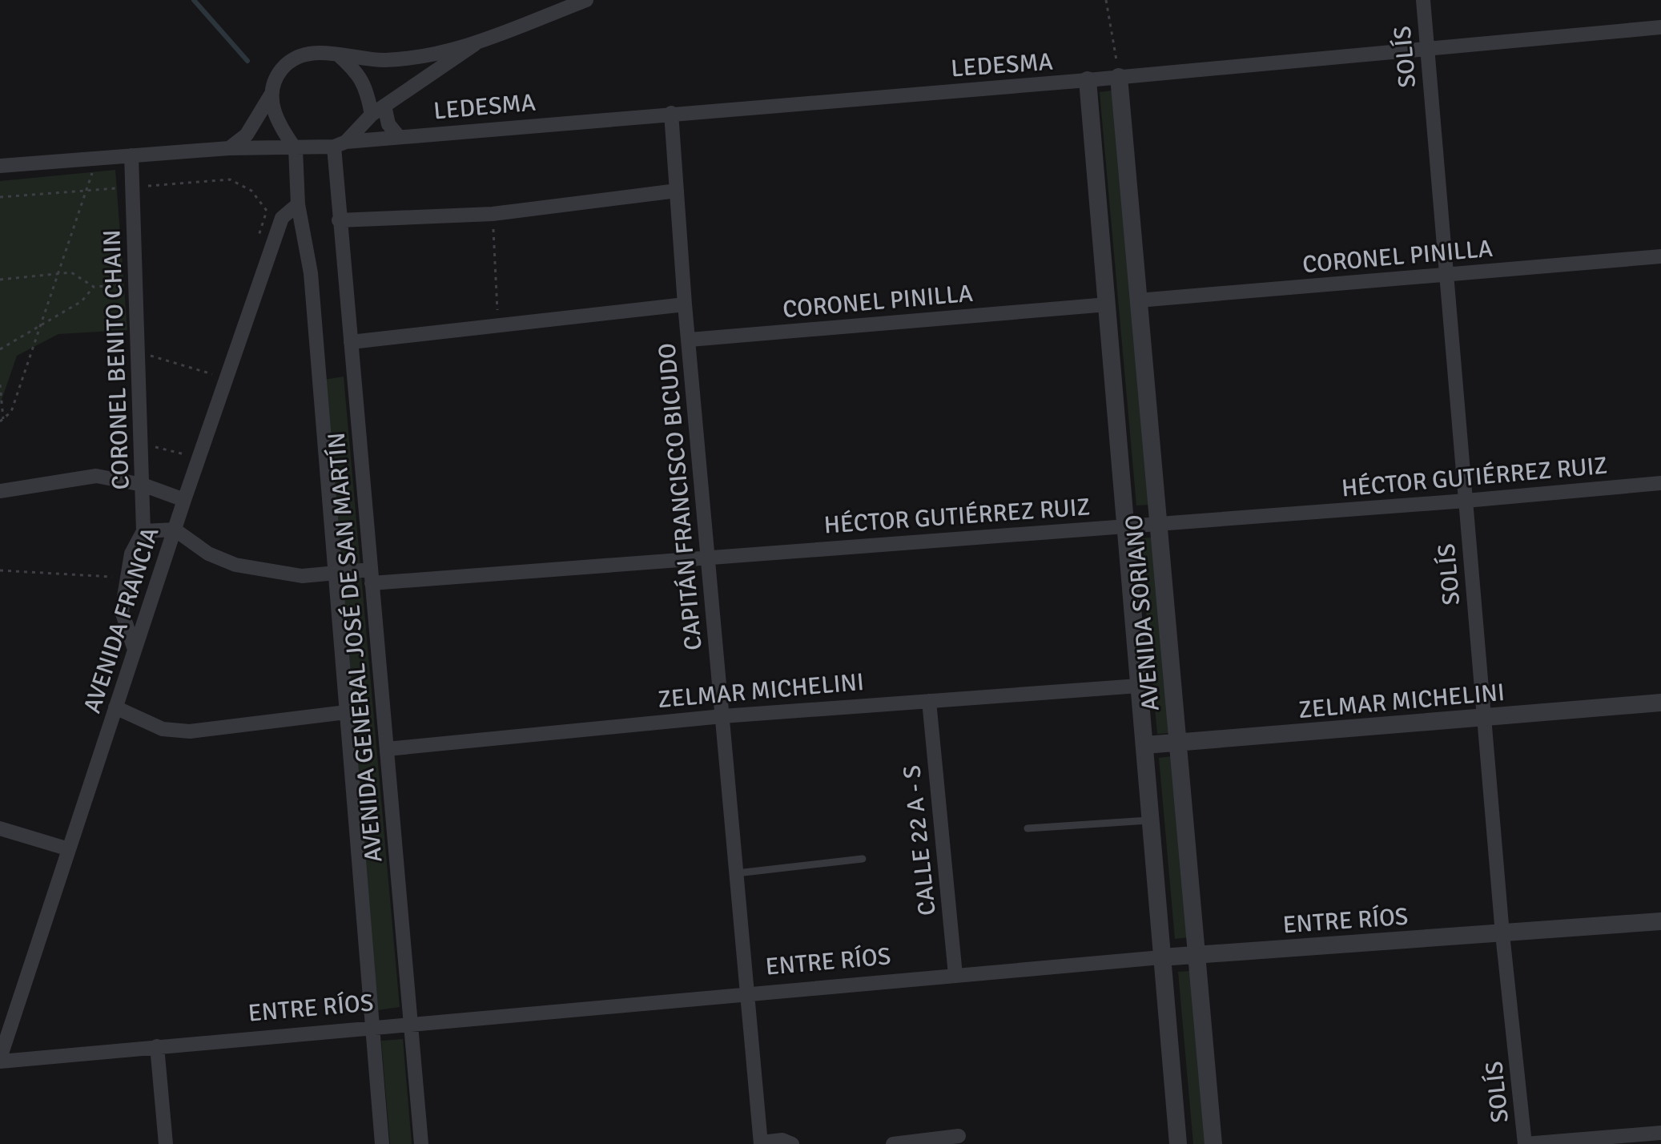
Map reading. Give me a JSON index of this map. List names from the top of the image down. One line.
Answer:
{"streets":{"street":["SOLÍS","LEDESMA","CORONEL PINILLA","CORONEL BENITO CHAIN","HÉCTOR GUTIÉRREZ RUIZ","CAPITÁN FRANCISCO BICUDO","AVENIDA SORIANO","AVENIDA FRANCIA","AVENIDA GENERAL JOSÉ DE SAN MARTÍN","ZELMAR MICHELINI","CALLE 22 A - S","ENTRE RÍOS"]},"crossings":[["SOLÍS","LEDESMA"],["SOLÍS","CORONEL PINILLA"],["SOLÍS","HÉCTOR GUTIÉRREZ RUIZ"],["SOLÍS","ZELMAR MICHELINI"],["SOLÍS","ENTRE RÍOS"],["LEDESMA","CAPITÁN FRANCISCO BICUDO"],["LEDESMA","AVENIDA SORIANO"],["LEDESMA","AVENIDA GENERAL JOSÉ DE SAN MARTÍN"],["CORONEL PINILLA","CAPITÁN FRANCISCO BICUDO"],["CORONEL PINILLA","AVENIDA SORIANO"],["HÉCTOR GUTIÉRREZ RUIZ","CAPITÁN FRANCISCO BICUDO"],["HÉCTOR GUTIÉRREZ RUIZ","AVENIDA SORIANO"],["HÉCTOR GUTIÉRREZ RUIZ","AVENIDA FRANCIA"],["HÉCTOR GUTIÉRREZ RUIZ","AVENIDA GENERAL JOSÉ DE SAN MARTÍN"],["CAPITÁN FRANCISCO BICUDO","ZELMAR MICHELINI"],["CAPITÁN FRANCISCO BICUDO","ENTRE RÍOS"],["AVENIDA SORIANO","ZELMAR MICHELINI"],["AVENIDA SORIANO","ENTRE RÍOS"],["AVENIDA FRANCIA","AVENIDA GENERAL JOSÉ DE SAN MARTÍN"],["AVENIDA FRANCIA","ENTRE RÍOS"],["AVENIDA GENERAL JOSÉ DE SAN MARTÍN","ZELMAR MICHELINI"],["AVENIDA GENERAL JOSÉ DE SAN MARTÍN","ENTRE RÍOS"],["ZELMAR MICHELINI","CALLE 22 A - S"],["CALLE 22 A - S","ENTRE RÍOS"]]}
